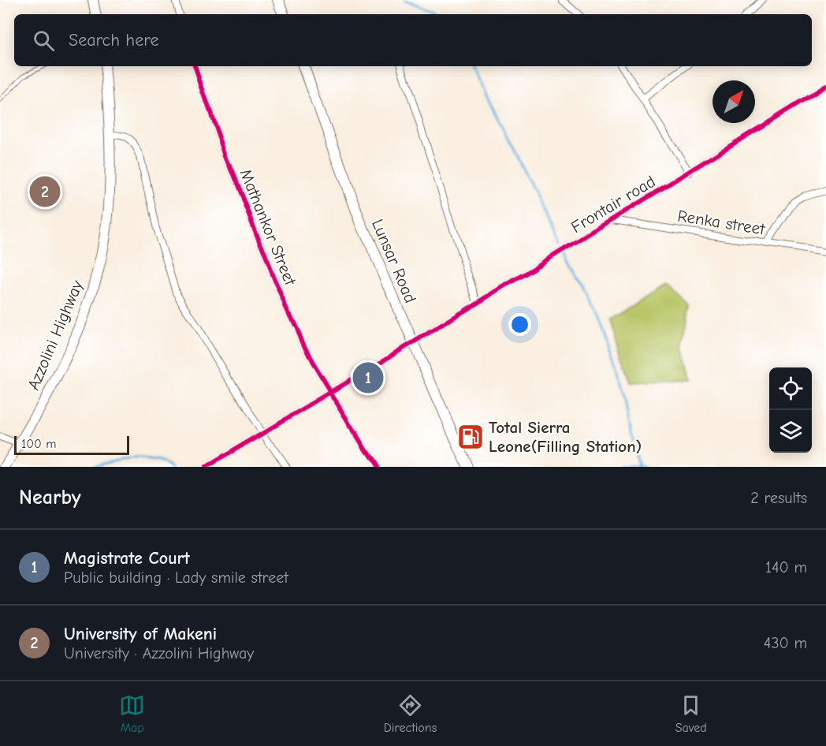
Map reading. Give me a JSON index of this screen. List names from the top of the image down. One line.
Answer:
{"streets":{"main road":["Lunsar Road","Azzolini Highway"],"street":["Frontair road","Renka street","Mathankor Street"]},"crossings":[["Frontair road","Renka street"],["Frontair road","Mathankor Street"],["Frontair road","Lunsar Road"]],"places":{"fuel station":["Total Sierra Leone(Filling Station)"]},"scale_bar":"100 m","north":"top right","page":{"search":"Search here","pins":["2","1"],"scale":"100 m","heading":["Nearby","2 results"],"list":[{"mark":"1","name":"Magistrate Court","note":"Public building · Lady smile street","value":"140 m"},{"mark":"2","name":"University of Makeni","note":"University · Azzolini Highway","value":"430 m"}],"nav":["Map","Directions","Saved"]}}
